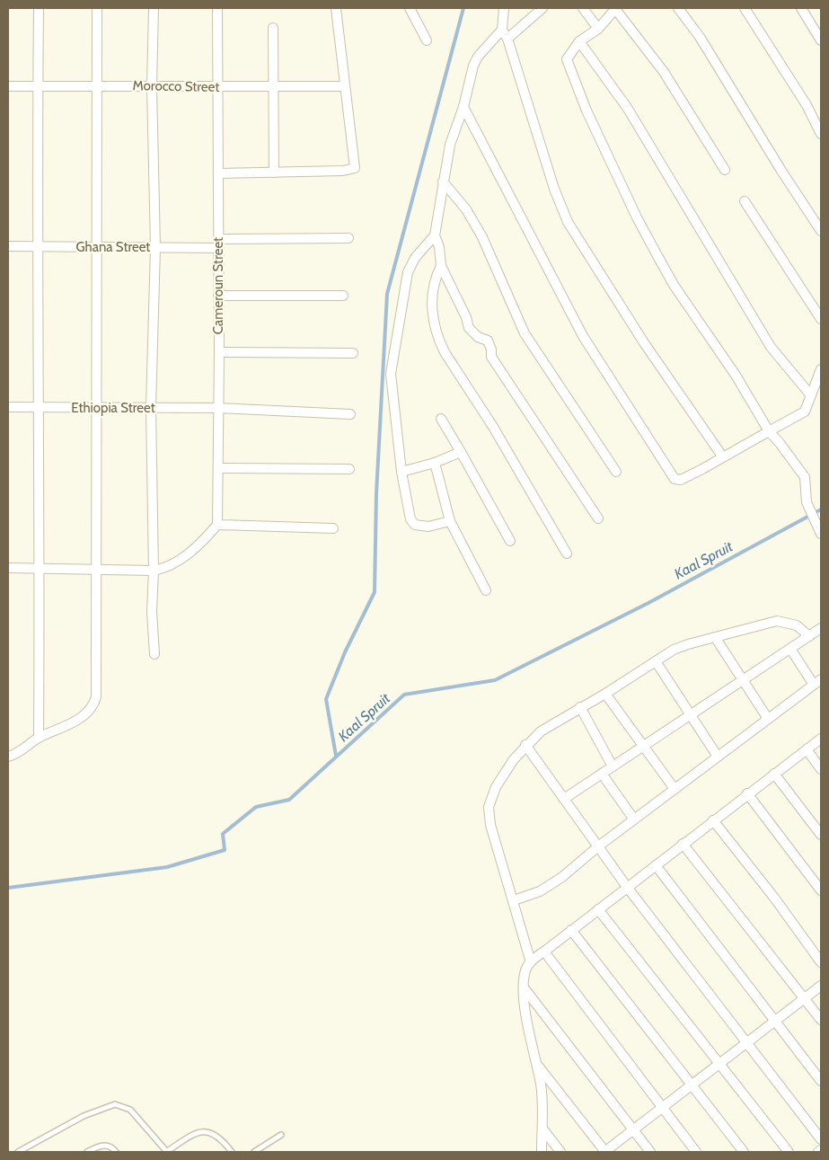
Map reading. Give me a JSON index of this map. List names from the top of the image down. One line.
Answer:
{"streets":{"street":["Morocco Street","Ghana Street","Cameroun Street","Ethiopia Street"]},"crossings":[["Morocco Street","Cameroun Street"],["Ghana Street","Cameroun Street"],["Cameroun Street","Ethiopia Street"]],"water":["Kaal Spruit"]}
